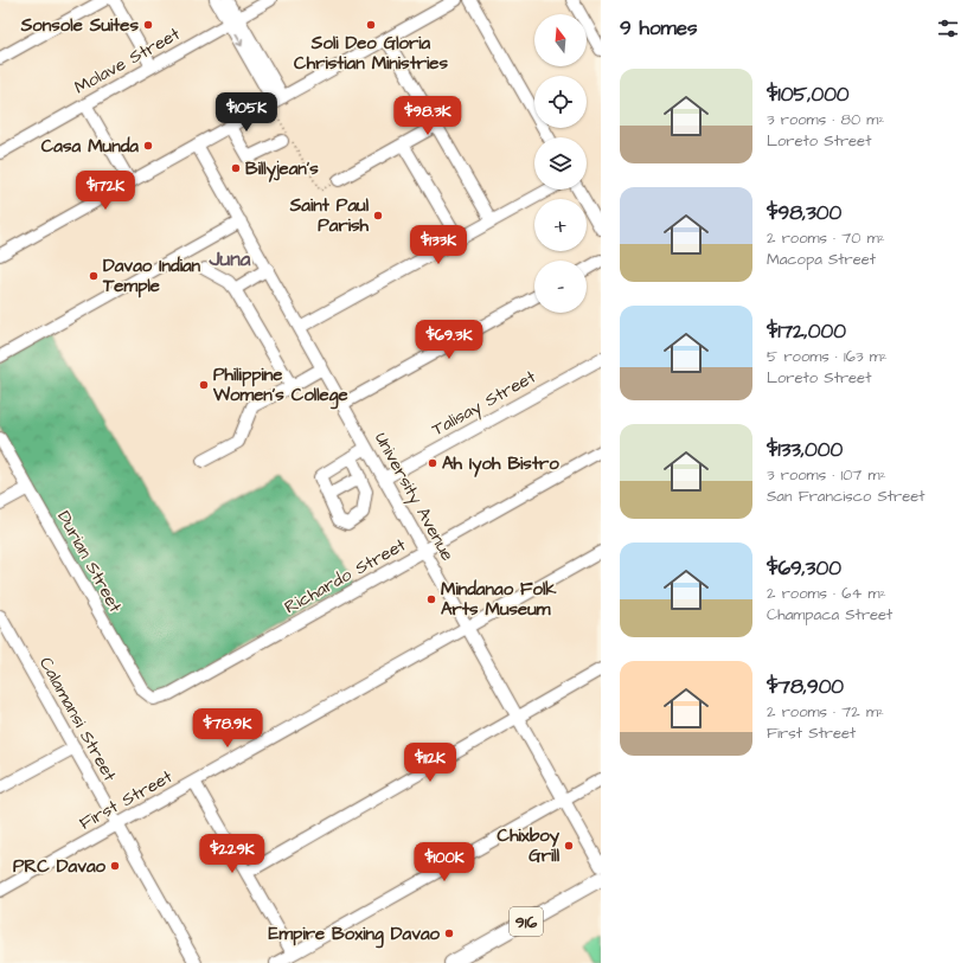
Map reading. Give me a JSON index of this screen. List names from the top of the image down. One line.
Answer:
{"streets":{"main road":["916"],"street":["Molave Street","Talisay Street","University Avenue","Durian Street","Richardo Street","Calamansi Street","First Street"]},"crossings":[["Talisay Street","University Avenue"],["University Avenue","Richardo Street"],["University Avenue","First Street"],["Durian Street","Richardo Street"],["Calamansi Street","First Street"]],"districts":["Juna"],"places":["Sonsole Suites","Soli Deo Gloria Christian Ministries","Casa Munda","Billyjean's","Saint Paul Parish","Davao Indian Temple","Philippine Women's College","Ah Iyoh Bistro","Mindanao Folk Arts Museum","Chixboy Grill","PRC Davao","Empire Boxing Davao"],"north":"top","page":{"heading":"9 homes","map_buttons":["+","−"],"list":[{"name":"$105,000","note":"3 rooms · 80 m² · Loreto Street"},{"name":"$98,300","note":"2 rooms · 70 m² · Macopa Street"},{"name":"$172,000","note":"5 rooms · 163 m² · Loreto Street"},{"name":"$133,000","note":"3 rooms · 107 m² · San Francisco Street"},{"name":"$69,300","note":"2 rooms · 64 m² · Champaca Street"},{"name":"$78,900","note":"2 rooms · 72 m² · First Street"}],"price":["$105K","$98.3K","$172K","$133K","$69.3K","$78.9K","$112K","$229K","$100K"]}}
